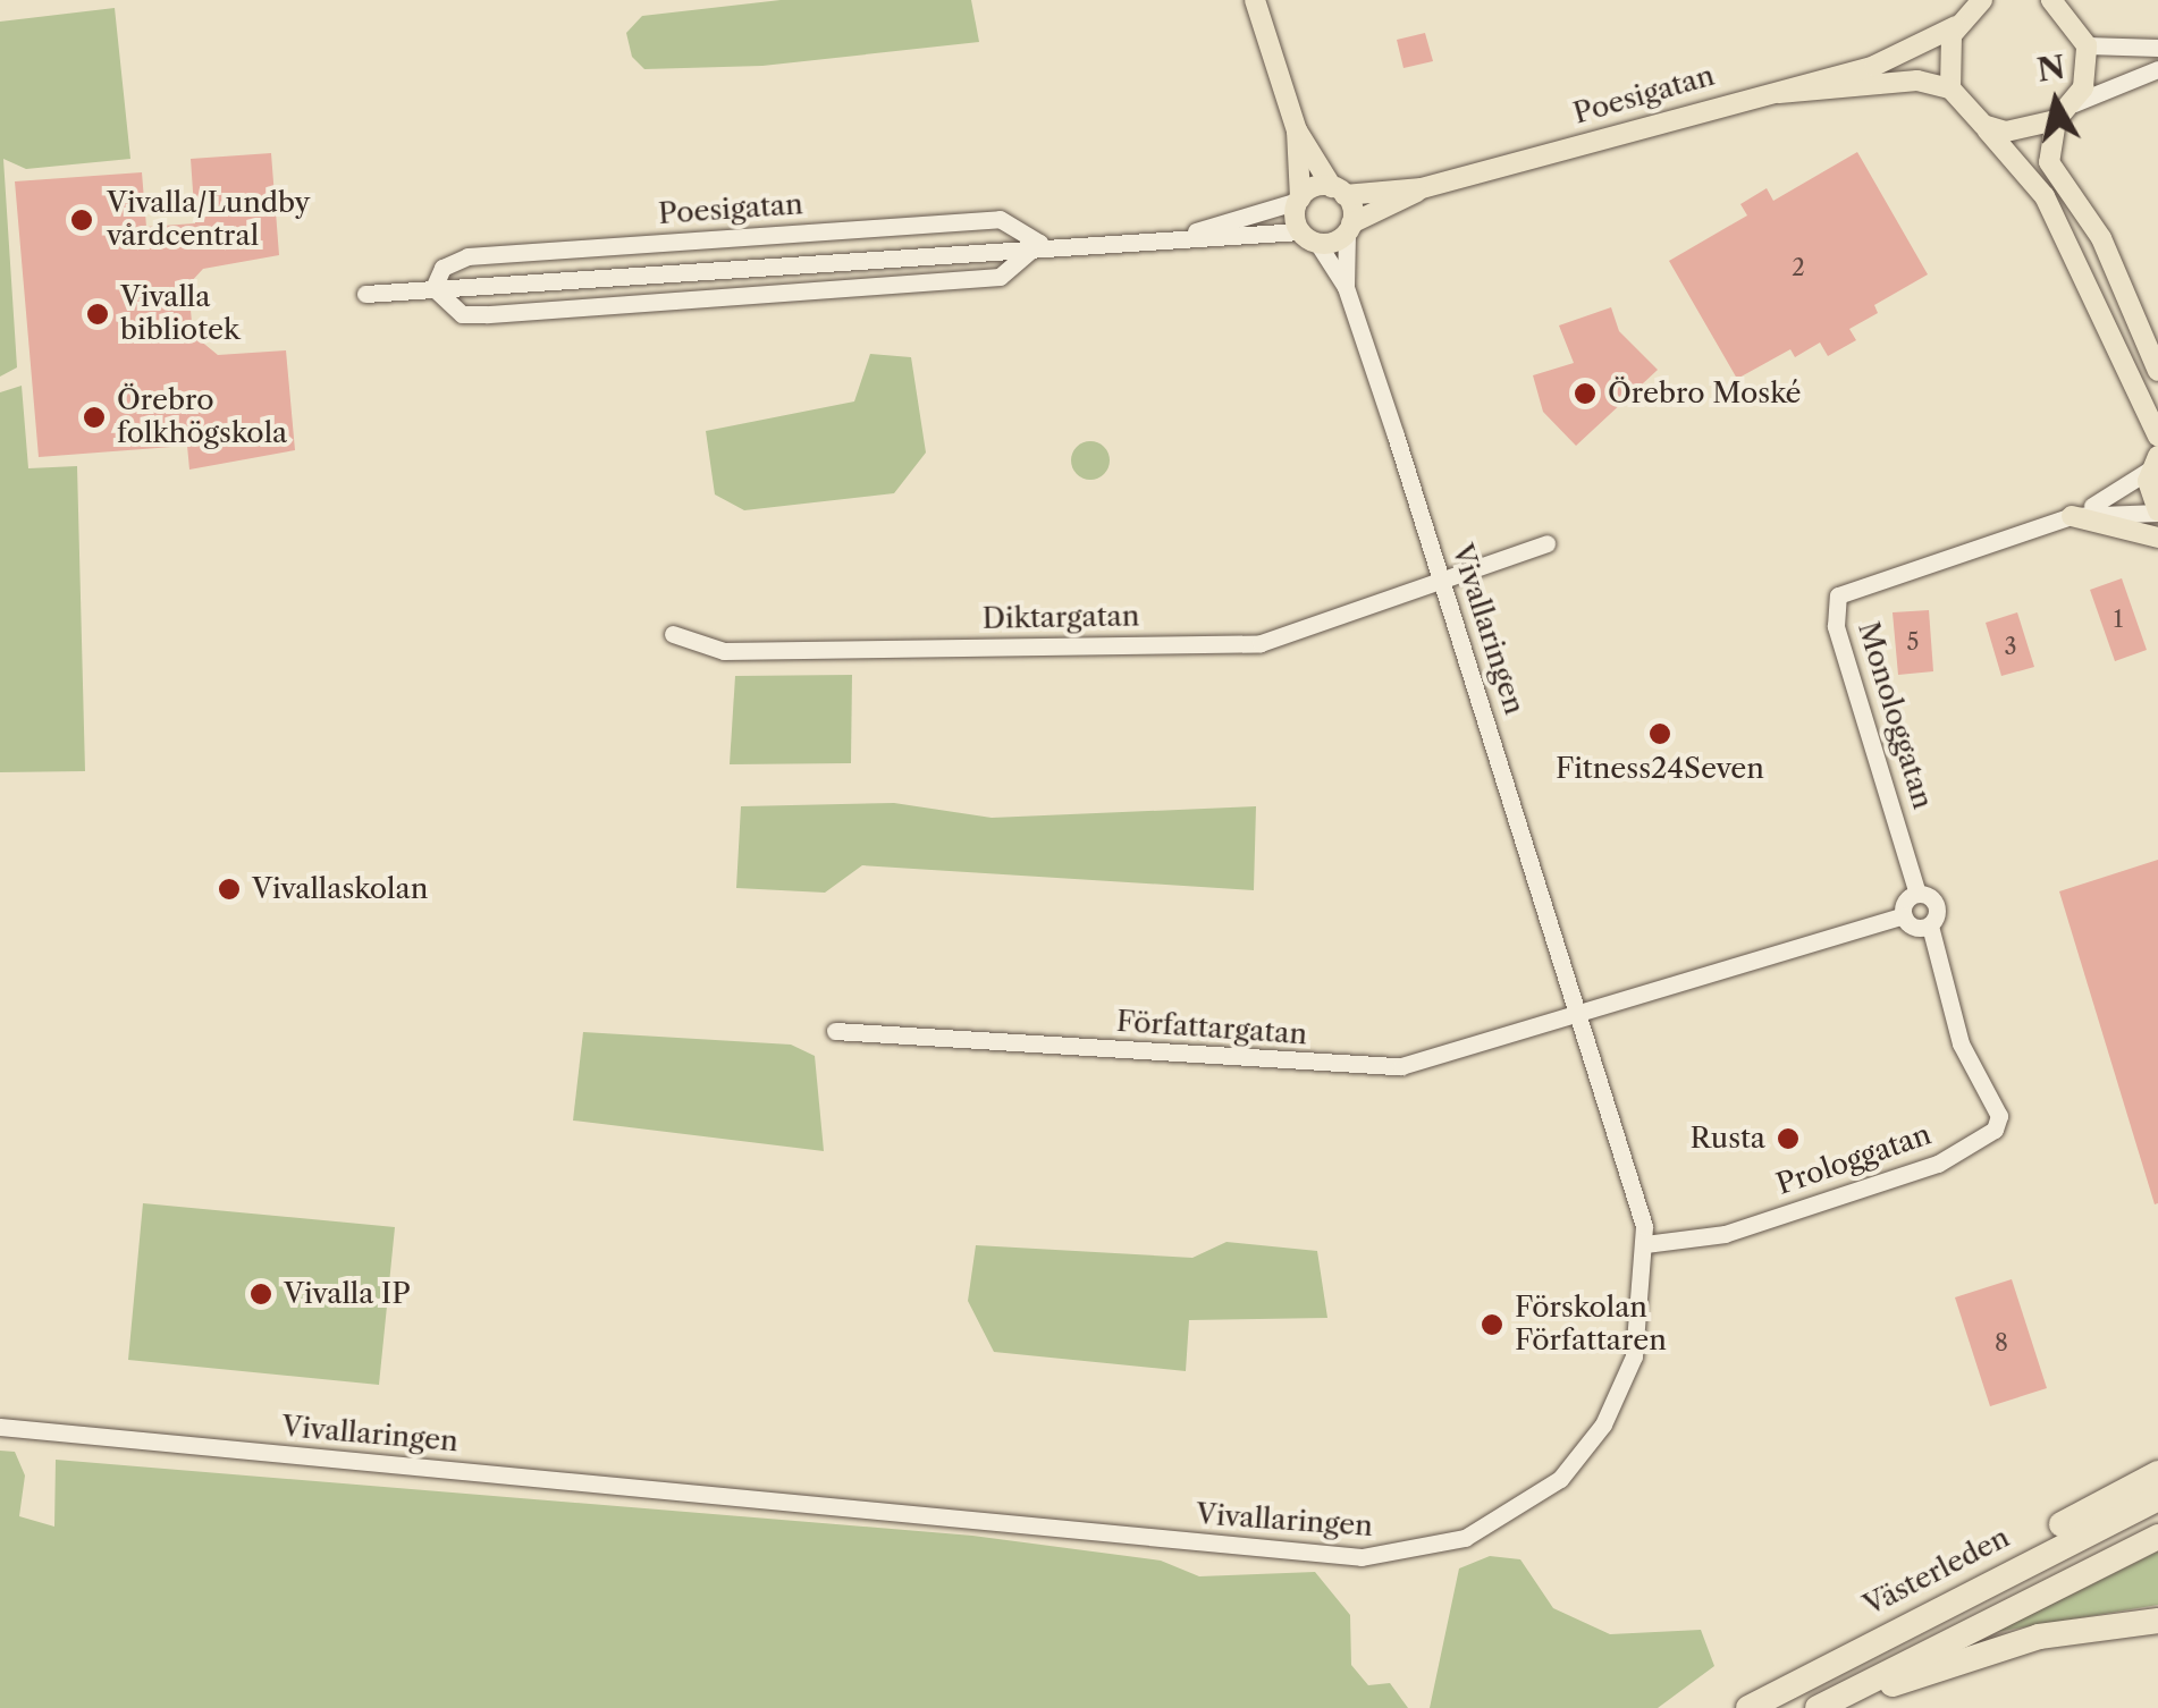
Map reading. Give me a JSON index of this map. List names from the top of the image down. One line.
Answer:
{"streets":{"highway":["Västerleden"],"main road":["Poesigatan"],"street":["Diktargatan","Vivallaringen","Monologgatan","Författargatan","Prologgatan"]},"crossings":[["Poesigatan","Vivallaringen"],["Diktargatan","Vivallaringen"],["Vivallaringen","Författargatan"],["Vivallaringen","Prologgatan"]],"places":["Vivalla/Lundby vårdcentral","Vivalla bibliotek","Örebro Moské","Örebro folkhögskola","Fitness24Seven","Vivallaskolan","Rusta","Vivalla IP","Förskolan Författaren"],"house_numbers":["2","1","5","3","8"],"north":"top"}
